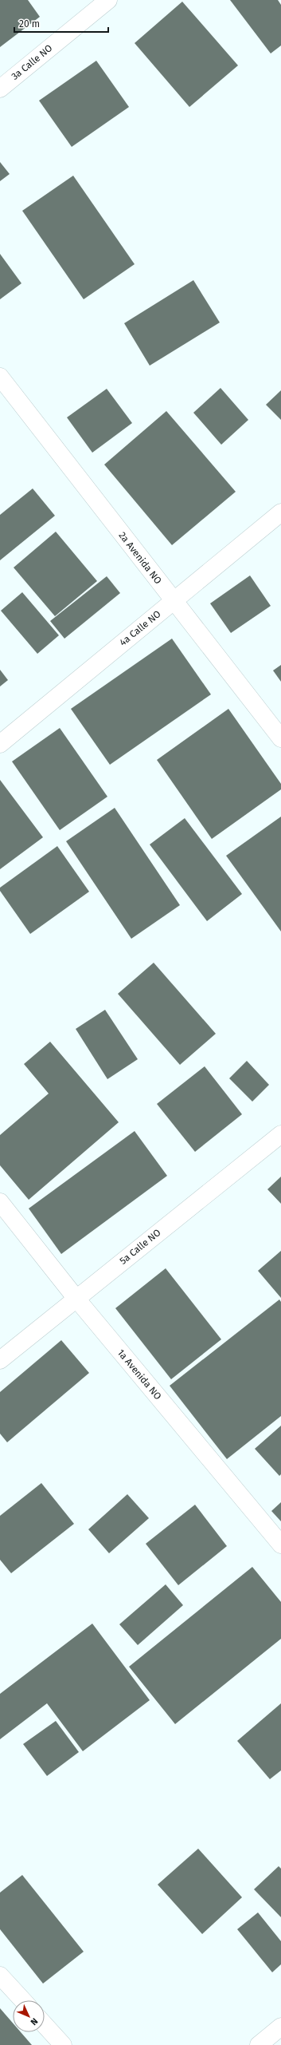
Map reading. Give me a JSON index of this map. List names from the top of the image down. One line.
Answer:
{"streets":{"street":["3a Calle NO","2a Avenida NO","4a Calle NO","5a Calle NO","1a Avenida NO"]},"crossings":[["2a Avenida NO","4a Calle NO"],["5a Calle NO","1a Avenida NO"]],"scale_bar":"20 m","north":"bottom right"}
